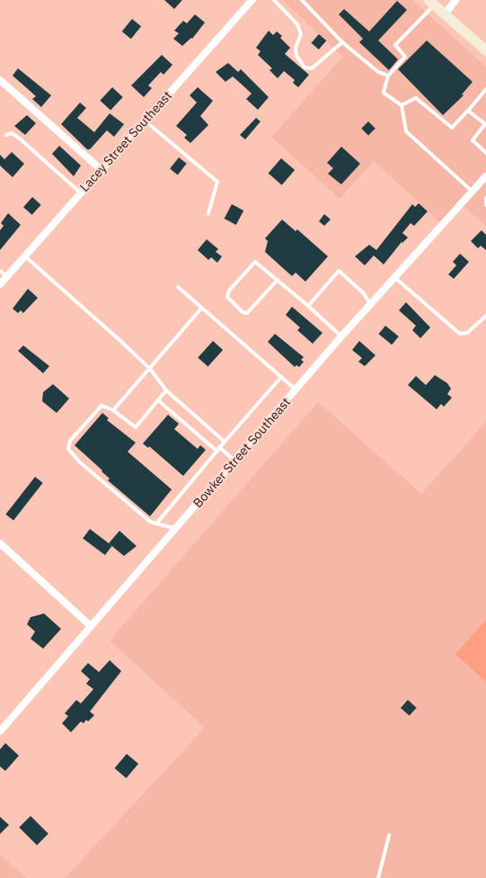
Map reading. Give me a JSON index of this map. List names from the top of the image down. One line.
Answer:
{"streets":{"street":["Lacey Street Southeast","Bowker Street Southeast"]}}
